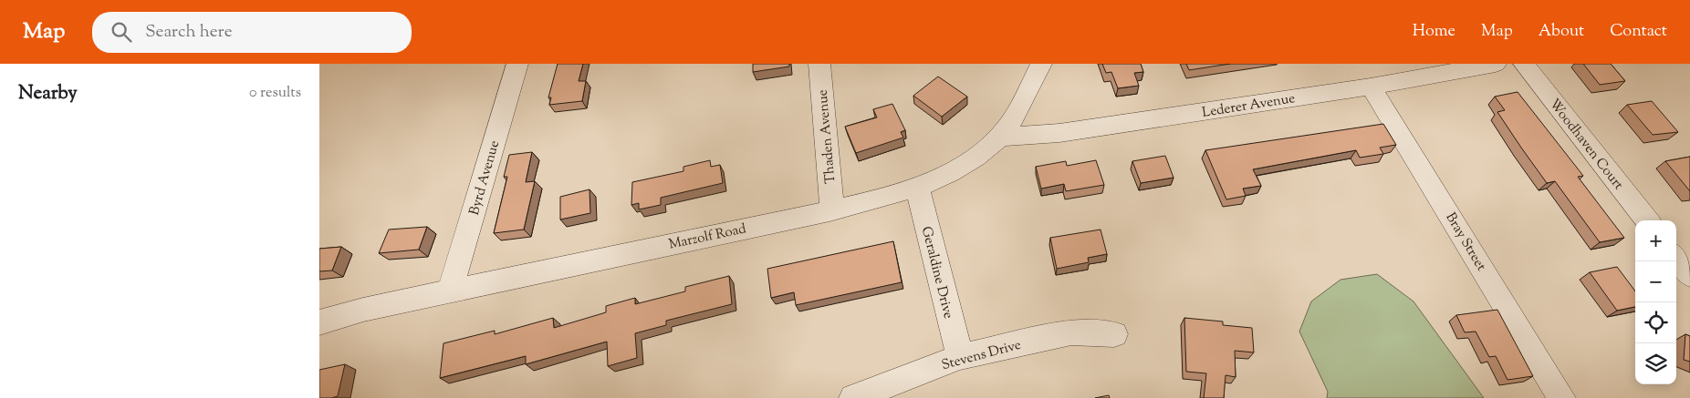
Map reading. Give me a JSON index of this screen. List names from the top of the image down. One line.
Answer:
{"streets":{"street":["Lederer Avenue","Thaden Avenue","Woodhaven Court","Byrd Avenue","Marzolf Road","Bray Street","Geraldine Drive","Stevens Drive"]},"crossings":[["Lederer Avenue","Marzolf Road"],["Lederer Avenue","Bray Street"],["Thaden Avenue","Marzolf Road"],["Byrd Avenue","Marzolf Road"],["Marzolf Road","Geraldine Drive"],["Geraldine Drive","Stevens Drive"]],"page":{"header":"Map","search":"Search here","nav":["Home","Map","About","Contact"],"heading":["Nearby","0 results"],"map_buttons":["+","−"]}}
